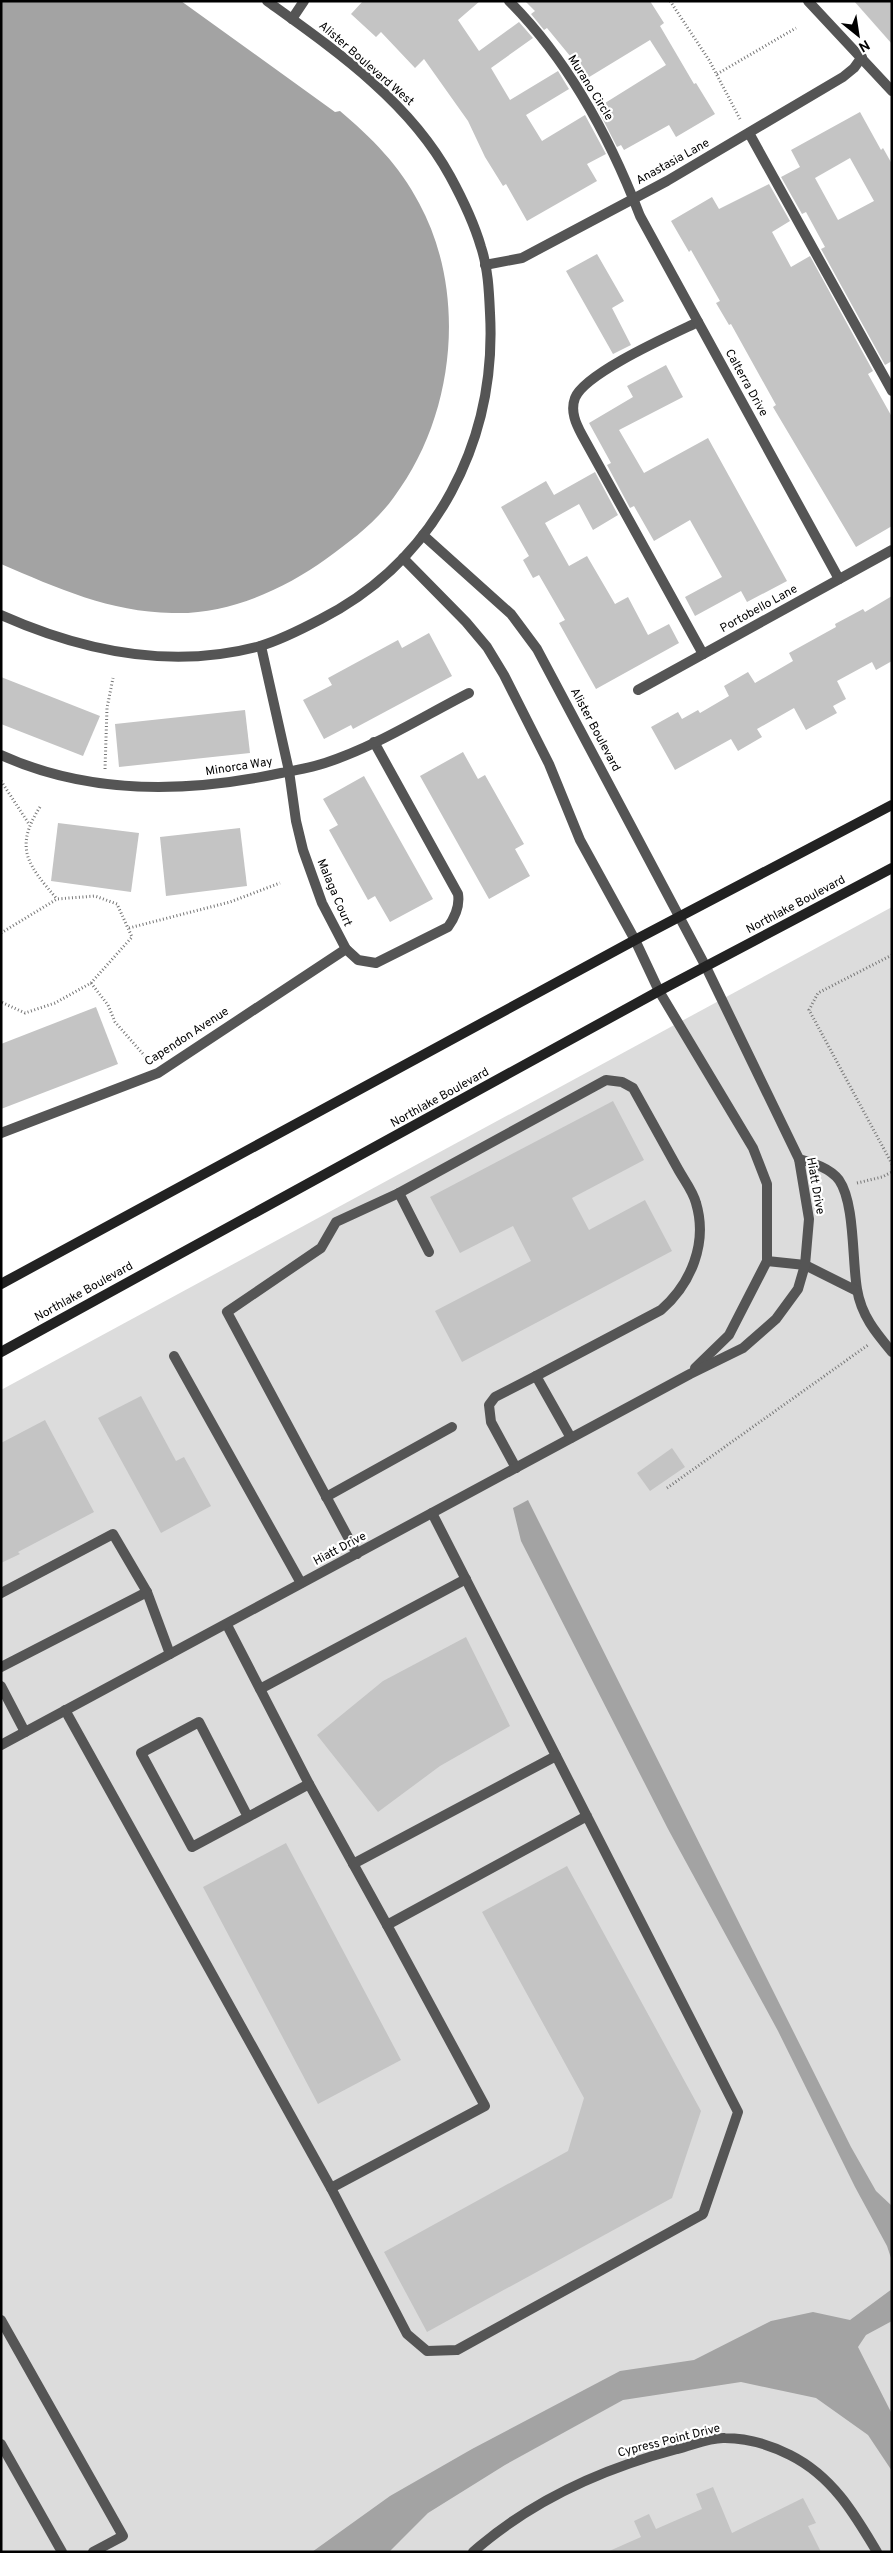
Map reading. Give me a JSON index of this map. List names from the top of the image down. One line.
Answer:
{"streets":{"main road":["Northlake Boulevard"],"street":["Alister Boulevard West","Murano Circle","Anastasia Lane","Calterra Drive","Portobello Lane","Alister Boulevard","Minorca Way","Malaga Court","Capendon Avenue","Hiatt Drive","Cypress Point Drive"]},"crossings":[["Alister Boulevard West","Anastasia Lane"],["Alister Boulevard West","Alister Boulevard"],["Alister Boulevard West","Malaga Court"],["Murano Circle","Anastasia Lane"],["Murano Circle","Calterra Drive"],["Anastasia Lane","Calterra Drive"],["Calterra Drive","Portobello Lane"],["Alister Boulevard","Northlake Boulevard"],["Alister Boulevard","Hiatt Drive"],["Minorca Way","Malaga Court"],["Malaga Court","Capendon Avenue"],["Northlake Boulevard","Hiatt Drive"]],"north":"bottom right"}
